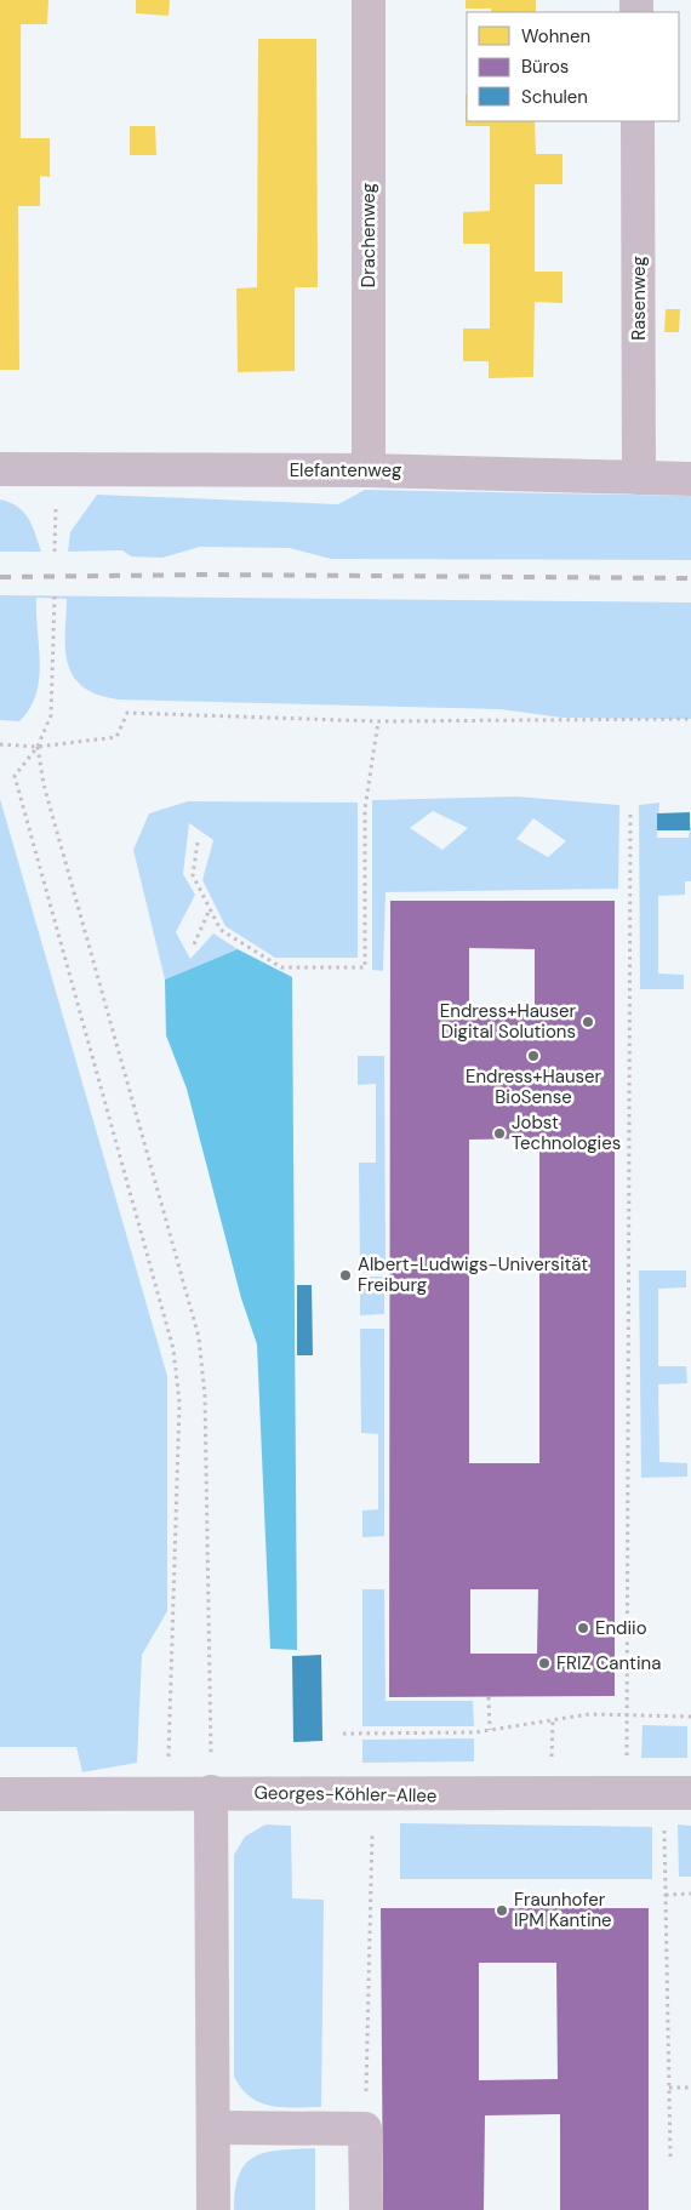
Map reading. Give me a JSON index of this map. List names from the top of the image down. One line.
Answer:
{"streets":{"street":["Drachenweg","Rasenweg","Elefantenweg","Georges-Köhler-Allee"]},"crossings":[["Drachenweg","Elefantenweg"],["Rasenweg","Elefantenweg"]],"places":["Endress+Hauser Digital Solutions","Endress+Hauser BioSense","Jobst Technologies","Albert-Ludwigs-Universität Freiburg","Endiio","FRIZ Cantina","Fraunhofer IPM Kantine"],"legend":["Wohnen","Büros","Schulen"]}
